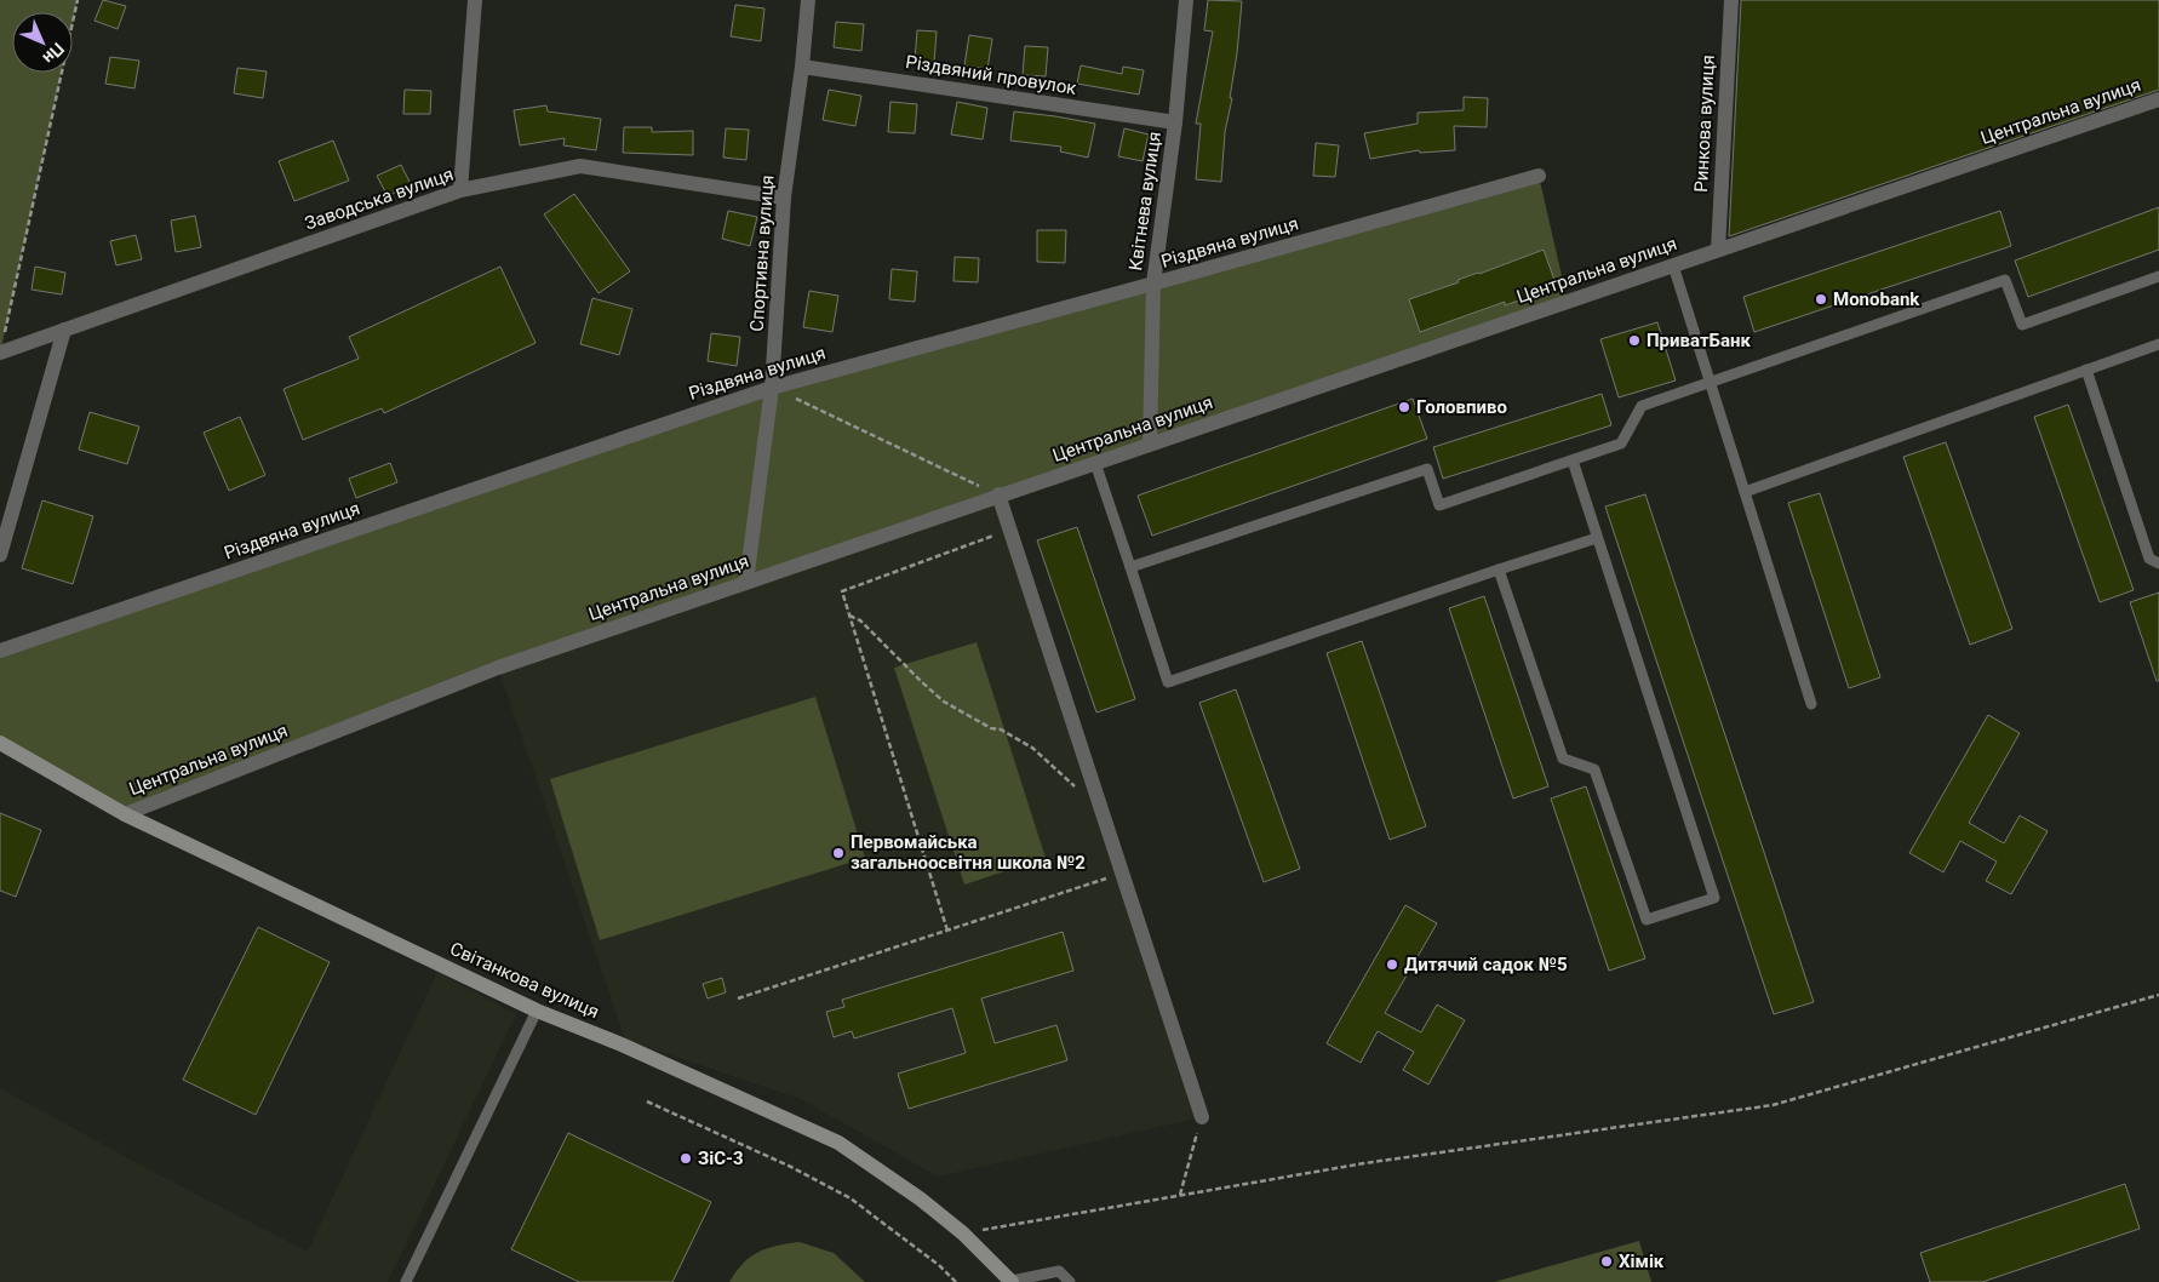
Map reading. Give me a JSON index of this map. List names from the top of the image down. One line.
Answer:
{"streets":{"street":["Різдвяний провулок","Центральна вулиця","Ринкова вулиця","Заводська вулиця","Квітнева вулиця","Різдвяна вулиця","Спортивна вулиця","Світанкова вулиця"]},"crossings":[["Різдвяний провулок","Квітнева вулиця"],["Різдвяний провулок","Спортивна вулиця"],["Центральна вулиця","Ринкова вулиця"],["Центральна вулиця","Квітнева вулиця"],["Центральна вулиця","Спортивна вулиця"],["Центральна вулиця","Світанкова вулиця"],["Заводська вулиця","Спортивна вулиця"],["Квітнева вулиця","Різдвяна вулиця"],["Різдвяна вулиця","Спортивна вулиця"]],"places":["Monobank","ПриватБанк","Головпиво","Первомайська загальноосвітня школа №2","Дитячий садок №5","ЗіС-3","Хімік"],"north":"bottom right"}
